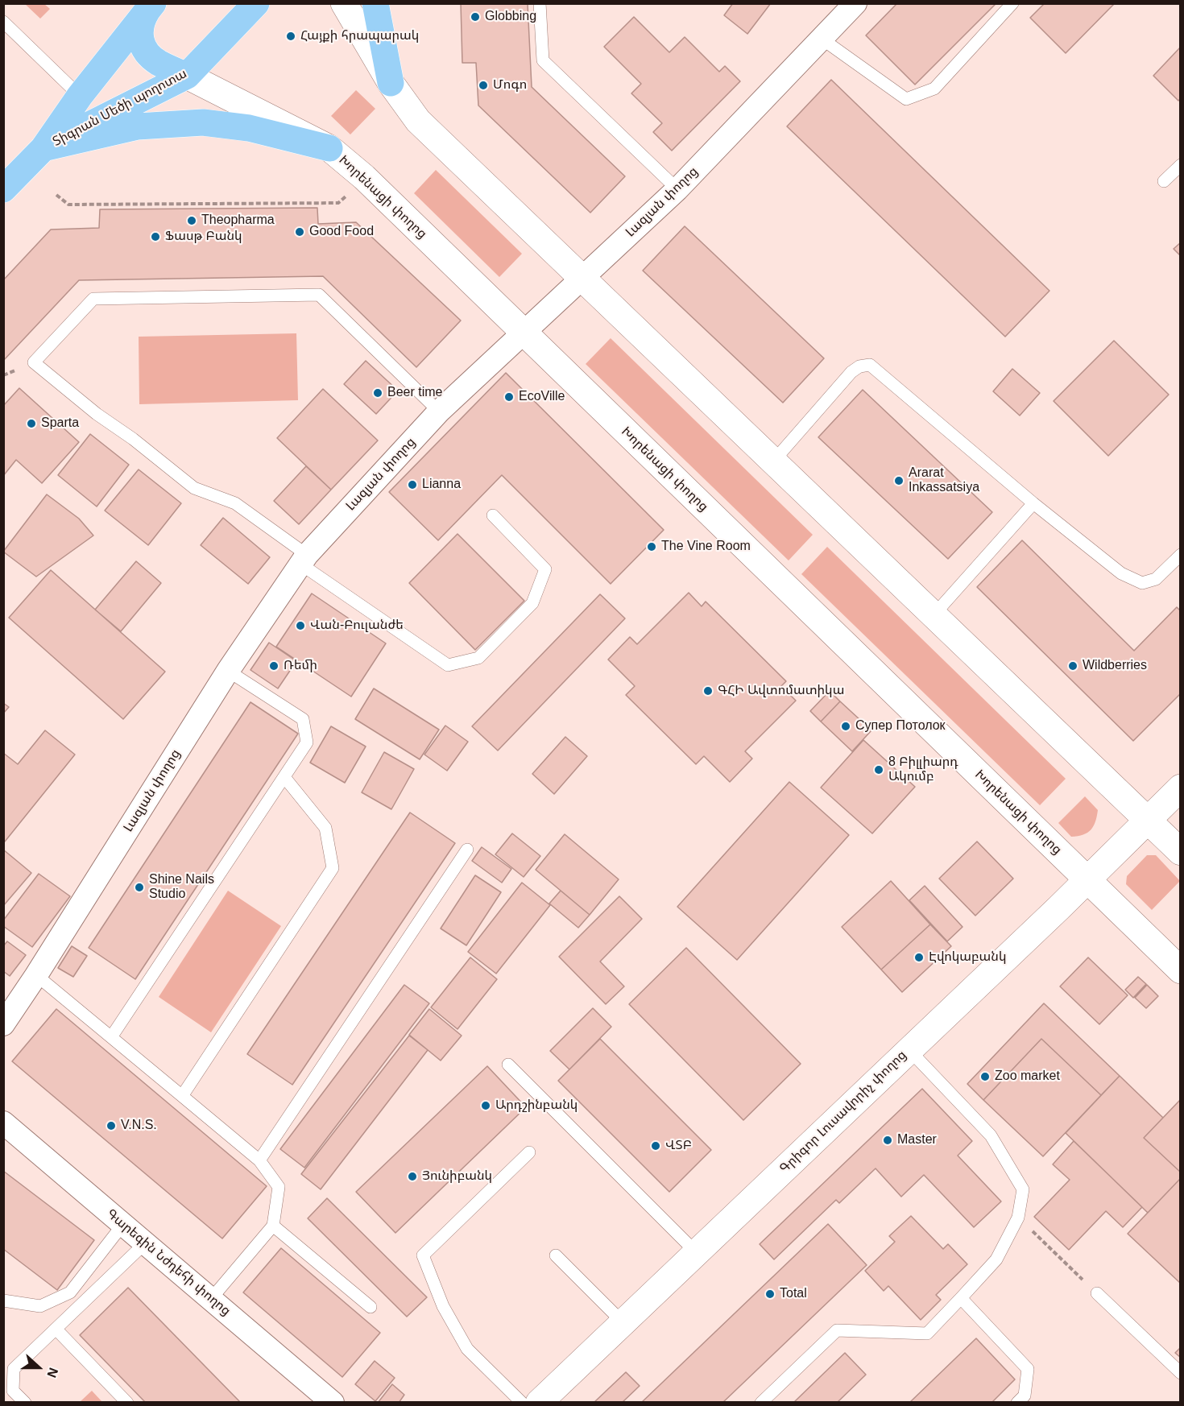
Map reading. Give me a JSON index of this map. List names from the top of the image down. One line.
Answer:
{"streets":{"main road":["Տիգրան Մեծի պողոտա","Խորենացի փողոց"],"street":["Լազյան փողոց","Գրիգոր Լուսավորիչ փողոց","Գարեգին Նժդեհի փողոց"]},"crossings":[["Տիգրան Մեծի պողոտա","Խորենացի փողոց"],["Խորենացի փողոց","Լազյան փողոց"],["Խորենացի փողոց","Գրիգոր Լուսավորիչ փողոց"]],"places":["Globbing","Հայքի հրապարակ","Մոգո","Theopharma","Good Food","Ֆասթ Բանկ","Beer time","EcoVille","Sparta","Ararat Inkassatsiya","Lianna","The Vine Room","Վան-Բուլանժե","Ռեմի","Wildberries","ԳՀԻ Ավտոմատիկա","Супер Потолок","8 Բիլլիարդ Ակումբ","Shine Nails Studio","Էվոկաբանկ","Zoo market","Արդշինբանկ","V.N.S.","Master","ՎՏԲ","Յունիբանկ","Total"],"north":"right"}
